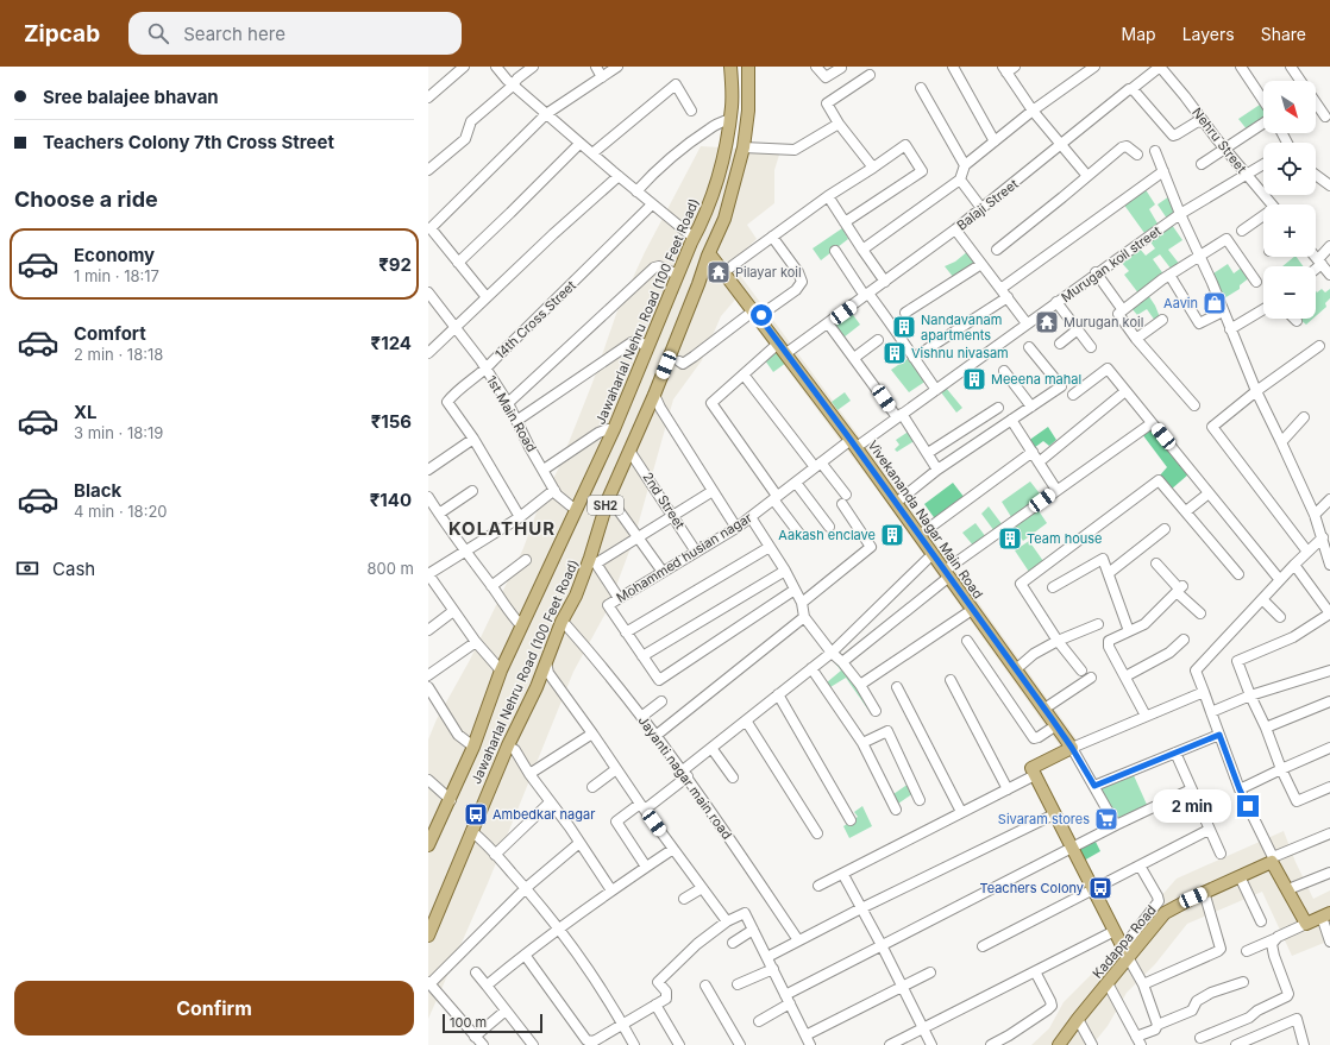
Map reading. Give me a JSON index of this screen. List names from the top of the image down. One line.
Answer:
{"streets":{"main road":["Jawaharlal Nehru Road (100 Feet Road)","SH2","Vivekananda Nagar Main Road","Kadappa Road"],"street":["Nehru Street","Balaji Street","Murugan koil street","14th Cross Street","1st Main Road","2nd Street","Mohammed husian nagar","Jayanti nagar main road"]},"crossings":[["Nehru Street","Murugan koil street"],["Balaji Street","Vivekananda Nagar Main Road"],["Murugan koil street","Vivekananda Nagar Main Road"],["Murugan koil street","Mohammed husian nagar"],["Jawaharlal Nehru Road (100 Feet Road)","1st Main Road"],["Jawaharlal Nehru Road (100 Feet Road)","2nd Street"],["Jawaharlal Nehru Road (100 Feet Road)","Jayanti nagar main road"],["14th Cross Street","1st Main Road"],["2nd Street","Mohammed husian nagar"],["Vivekananda Nagar Main Road","Mohammed husian nagar"]],"districts":["KOLATHUR"],"places":{"temple":["Pilayar koil","Murugan koil"],"shop":["Aavin"],"building":["Nandavanam apartments","Vishnu nivasam","Meeena mahal","Aakash enclave","Team house"],"bus stop":["Ambedkar nagar","Teachers Colony"],"supermarket":["Sivaram stores"]},"scale_bar":"100 m","north":"bottom right","page":{"header":"Zipcab","search":"Search here","nav":["Map","Layers","Share"],"banner":["Sree balajee bhavan","Teachers Colony 7th Cross Street"],"map_buttons":["+","−"],"heading":"Choose a ride","list":[{"name":"Economy","note":"1 min · 18:17","value":"₹92"},{"name":"Comfort","note":"2 min · 18:18","value":"₹124"},{"name":"XL","note":"3 min · 18:19","value":"₹156"},{"name":"Black","note":"4 min · 18:20","value":"₹140"}],"pay":["Cash","800 m"],"bubble":"2 min","buttons":"Confirm","scale":"100 m"}}
